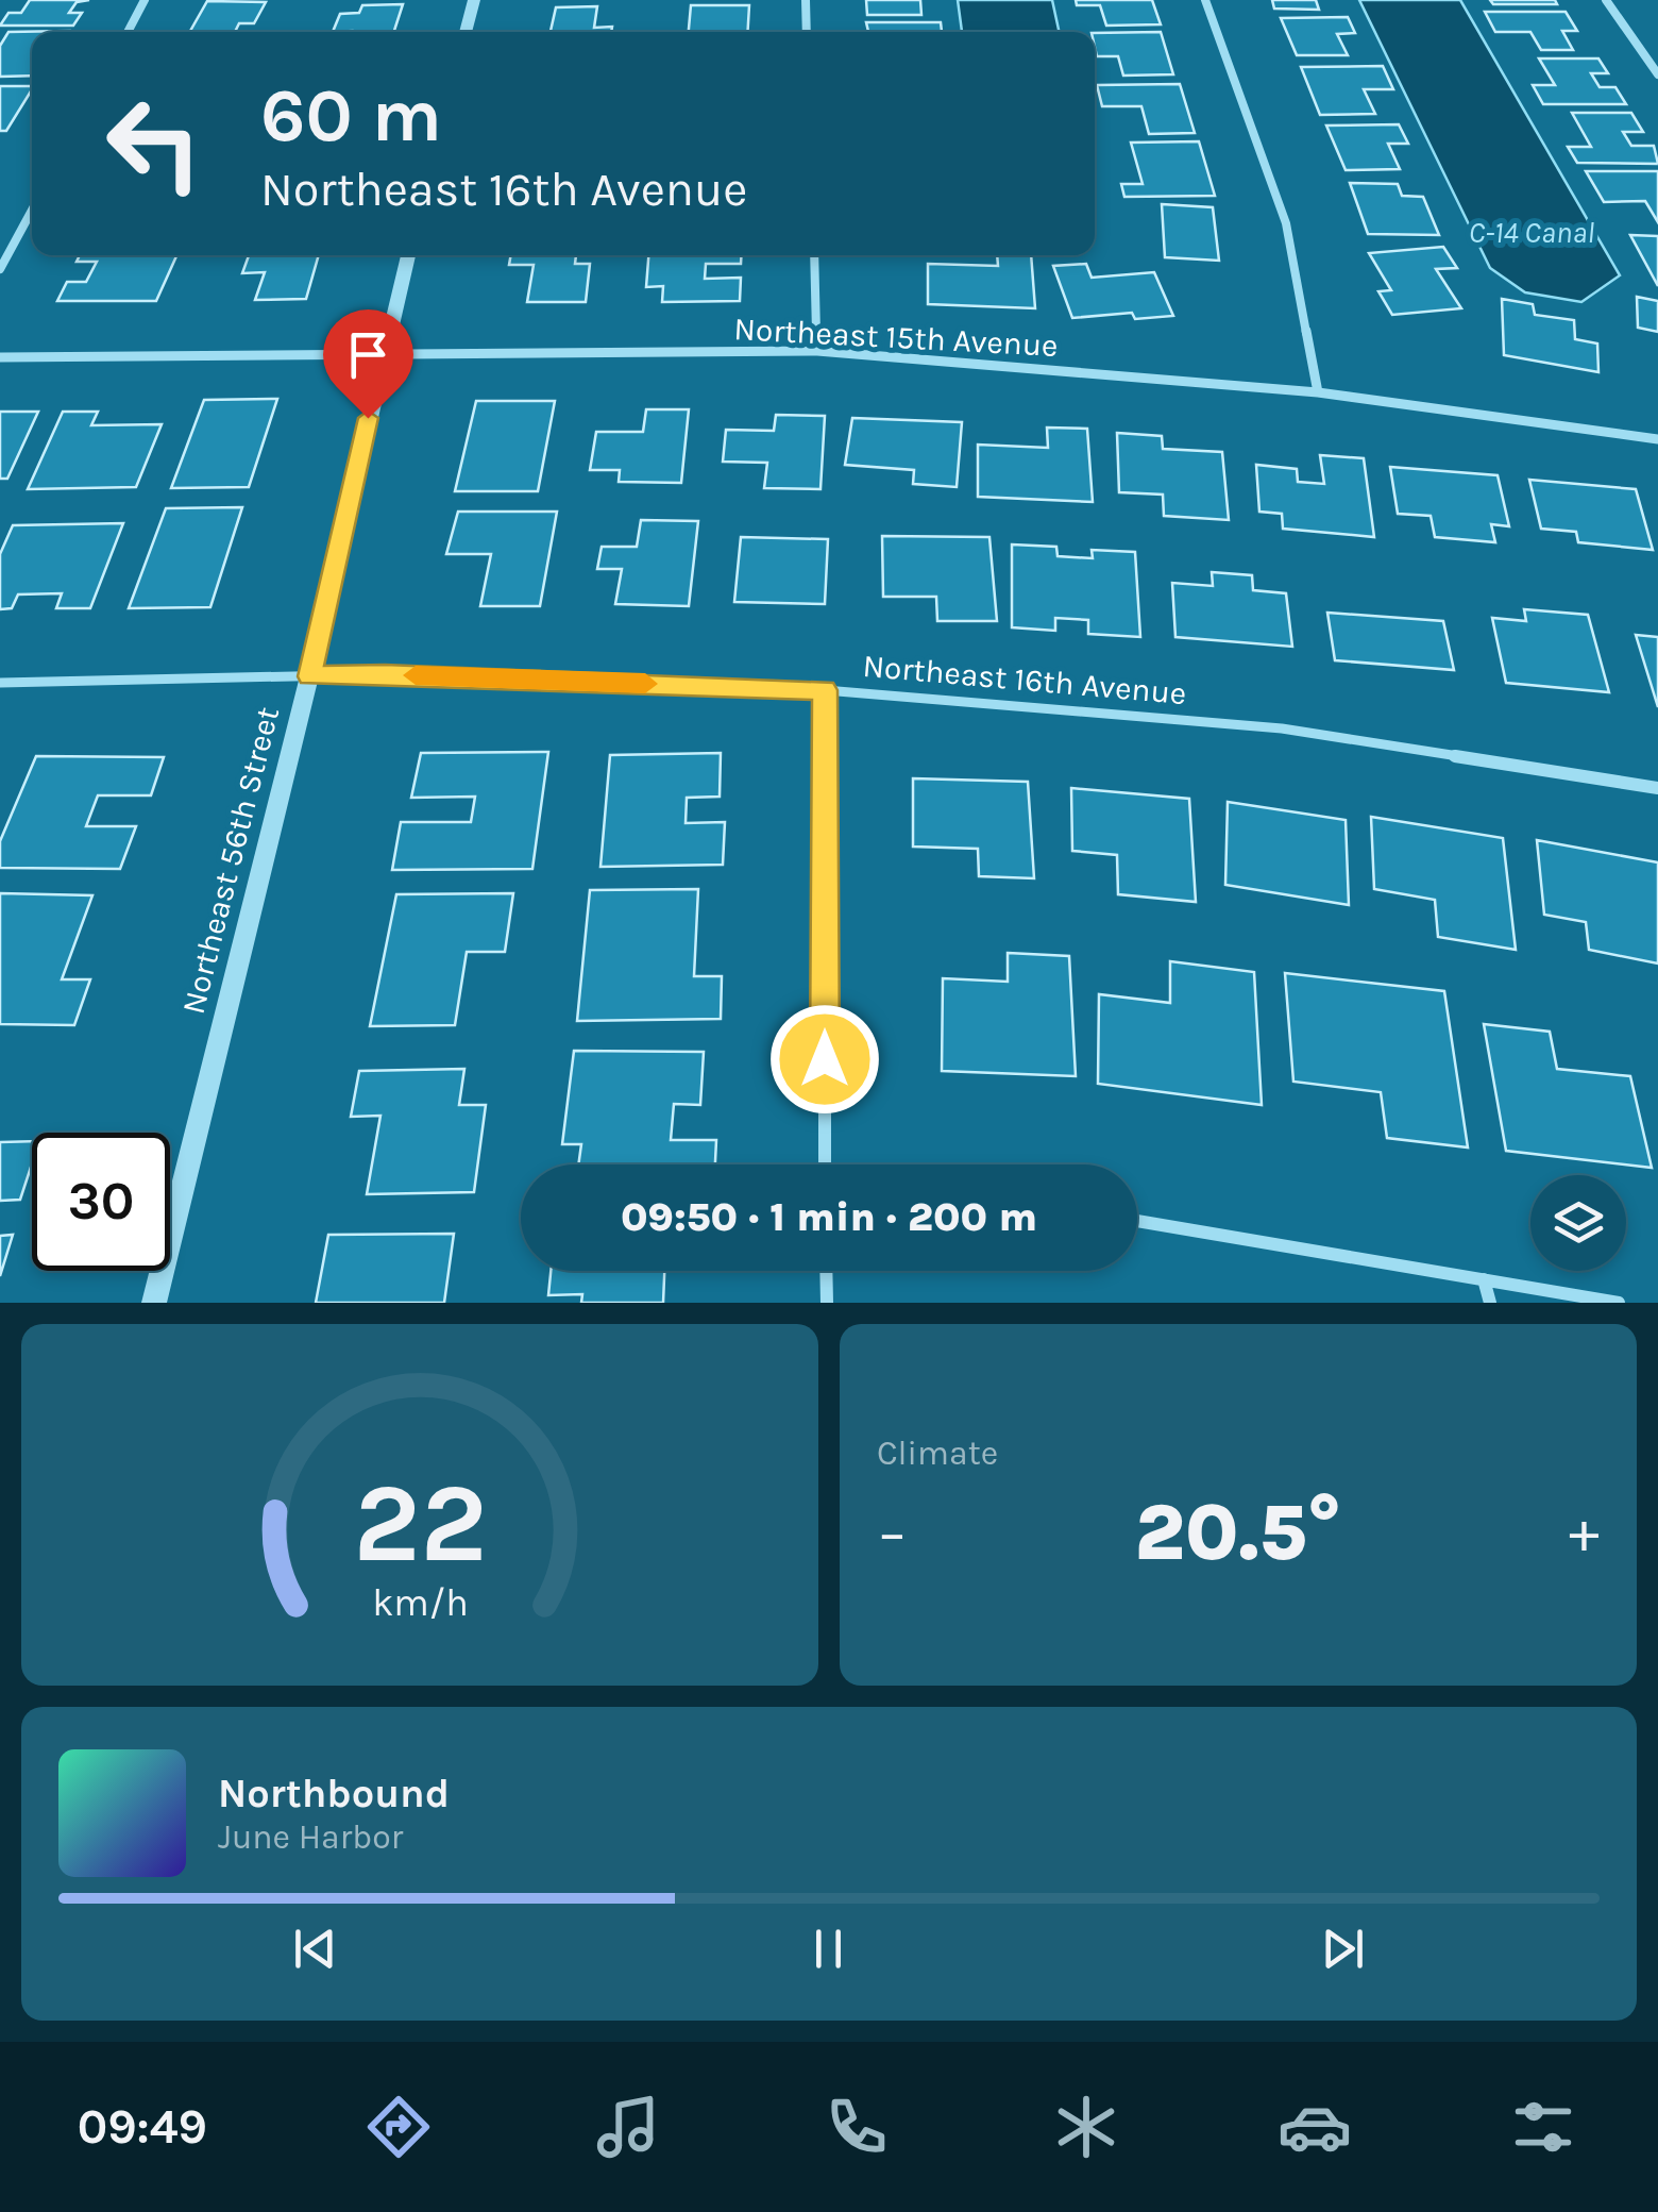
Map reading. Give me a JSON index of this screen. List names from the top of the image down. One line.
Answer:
{"streets":{"street":["Northeast 15th Avenue","Northeast 16th Avenue","Northeast 56th Street"]},"crossings":[["Northeast 15th Avenue","Northeast 56th Street"],["Northeast 16th Avenue","Northeast 56th Street"]],"water":["C-14 Canal"],"page":{"turn":["60 m","Northeast 16th Avenue"],"limit":"30","trip":"09:50 · 1 min · 200 m","tile":"Climate","heat":["−","20.5°","+"],"song":["Northbound","June Harbor"],"tabs":"09:49","gauge":["22","km/h"]}}
